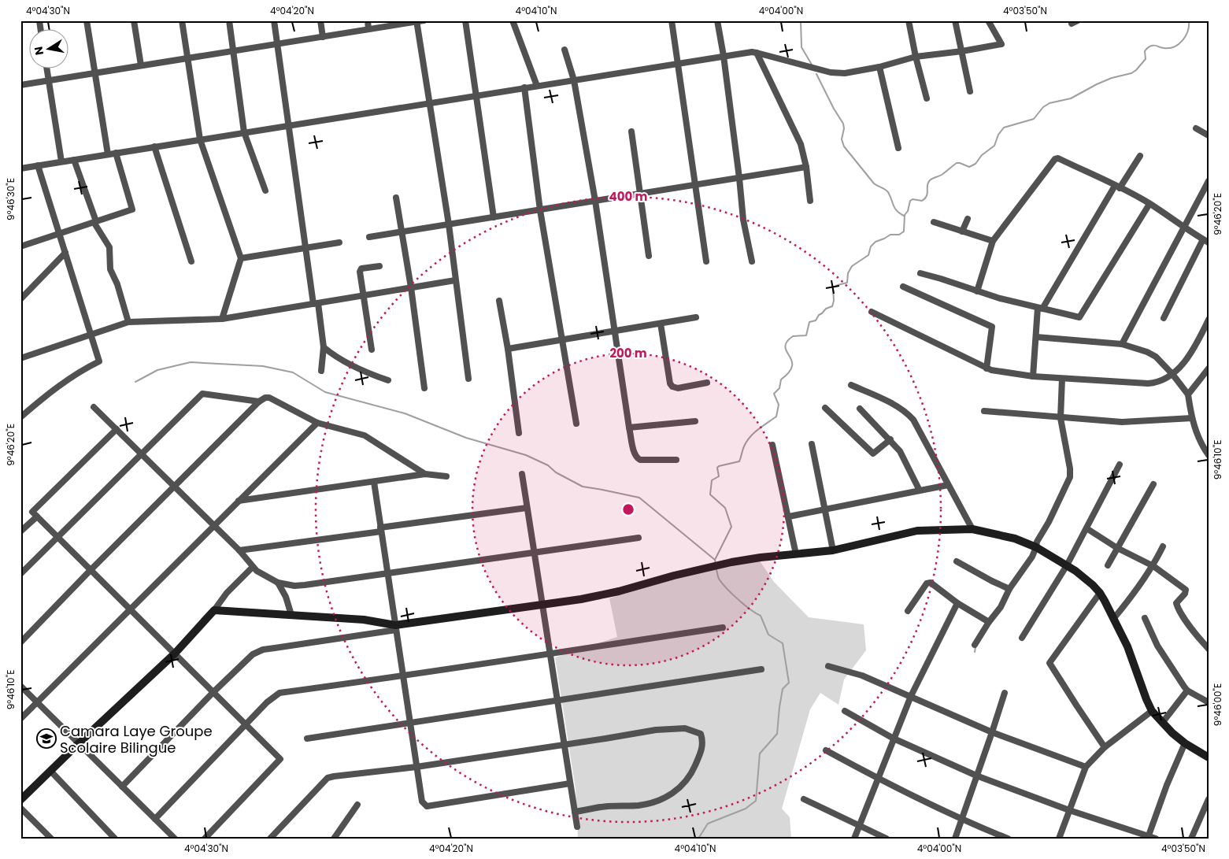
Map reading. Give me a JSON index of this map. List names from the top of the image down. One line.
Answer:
{"places":{"school or university":["Camara Laye Groupe Scolaire Bilingue"]},"north":"left","coordinates":["4°04'30\"N","4°04'20\"N","4°04'10\"N","4°04'00\"N","4°03'50\"N","9°46'30\"E","9°46'20\"E","9°46'10\"E","9°46'00\"E"],"rings":["400 m","200 m"]}
